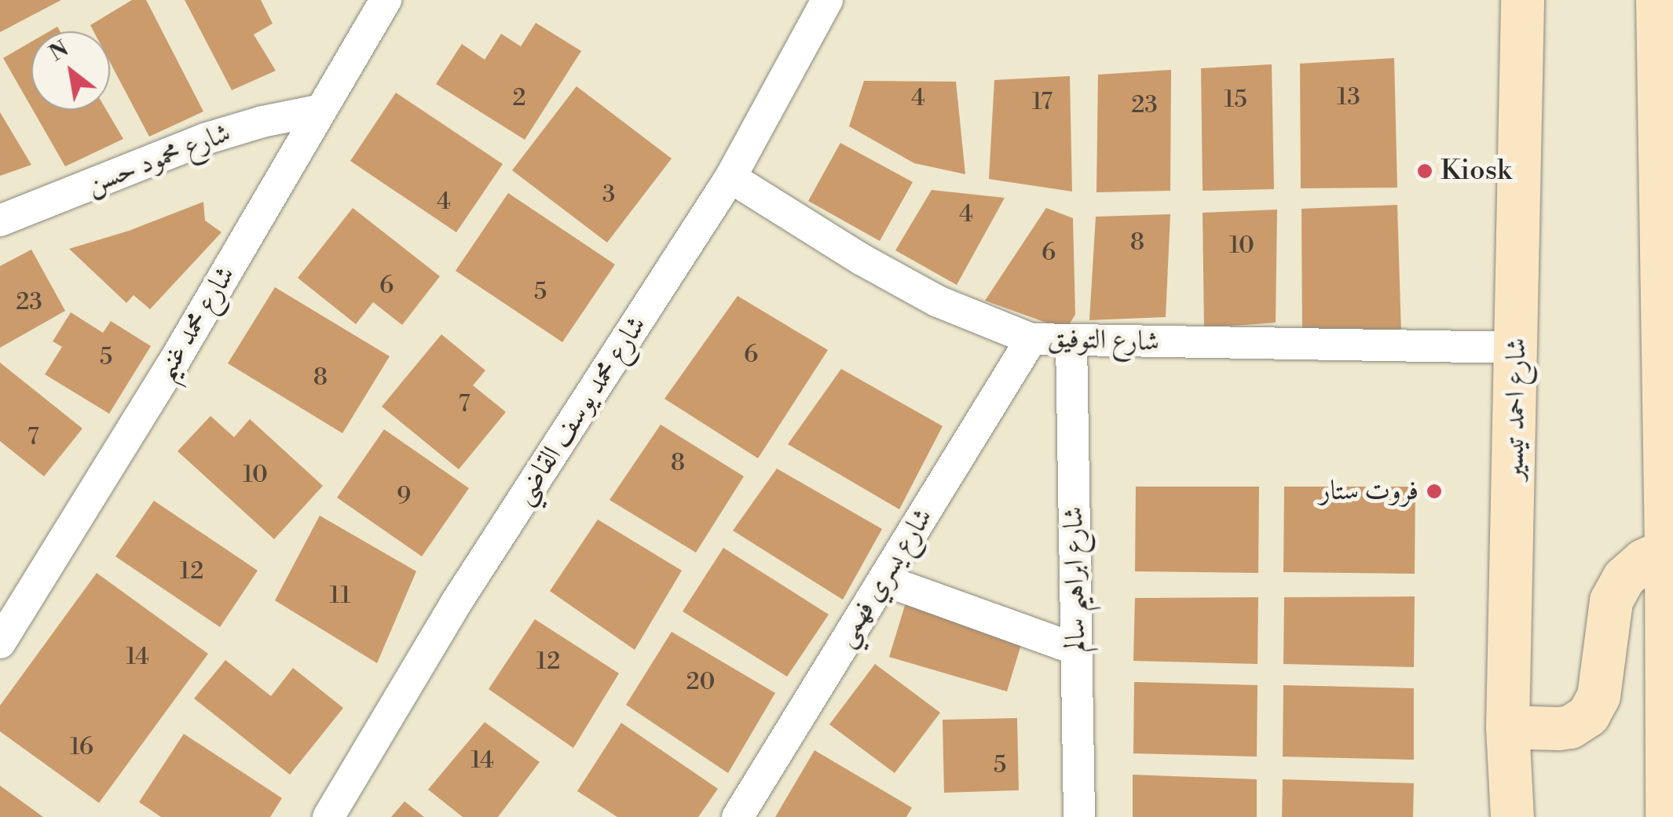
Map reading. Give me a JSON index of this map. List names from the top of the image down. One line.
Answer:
{"streets":{"main road":["شارع احمد تيسير"],"street":["شارع محمود حسن","شارع محمد غنيم","شارع التوفيق","شارع محمد يوسف القاضي","شارع يسري فهمي","شارع ابراهيم سالم"]},"crossings":[["شارع محمود حسن","شارع محمد غنيم"],["شارع التوفيق","شارع احمد تيسير"],["شارع التوفيق","شارع محمد يوسف القاضي"],["شارع التوفيق","شارع يسري فهمي"],["شارع التوفيق","شارع ابراهيم سالم"]],"places":["Kiosk","فروت ستار"],"house_numbers":["13","2","4","15","17","23","3","4","4","8","10","6","6","5","23","6","5","8","7","7","8","10","9","12","11","14","12","20","16","14","5"],"north":"top left"}
